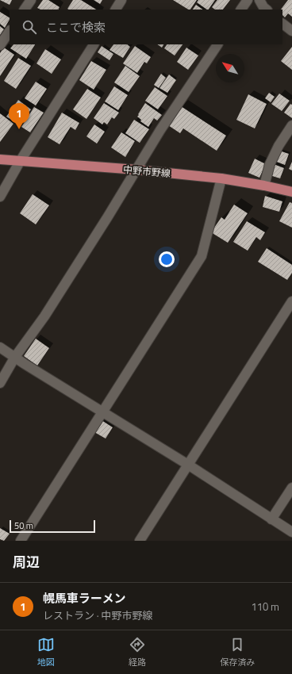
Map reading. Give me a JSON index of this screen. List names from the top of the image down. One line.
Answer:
{"streets":{"main road":["中野市野線"]},"scale_bar":"50 m","north":"top left","page":{"search":"ここで検索","pins":"1","scale":"50 m","heading":"周辺","list":[{"mark":"1","name":"幌馬車ラーメン","note":"レストラン · 中野市野線","value":"110 m"}],"nav":["地図","経路","保存済み"]}}
